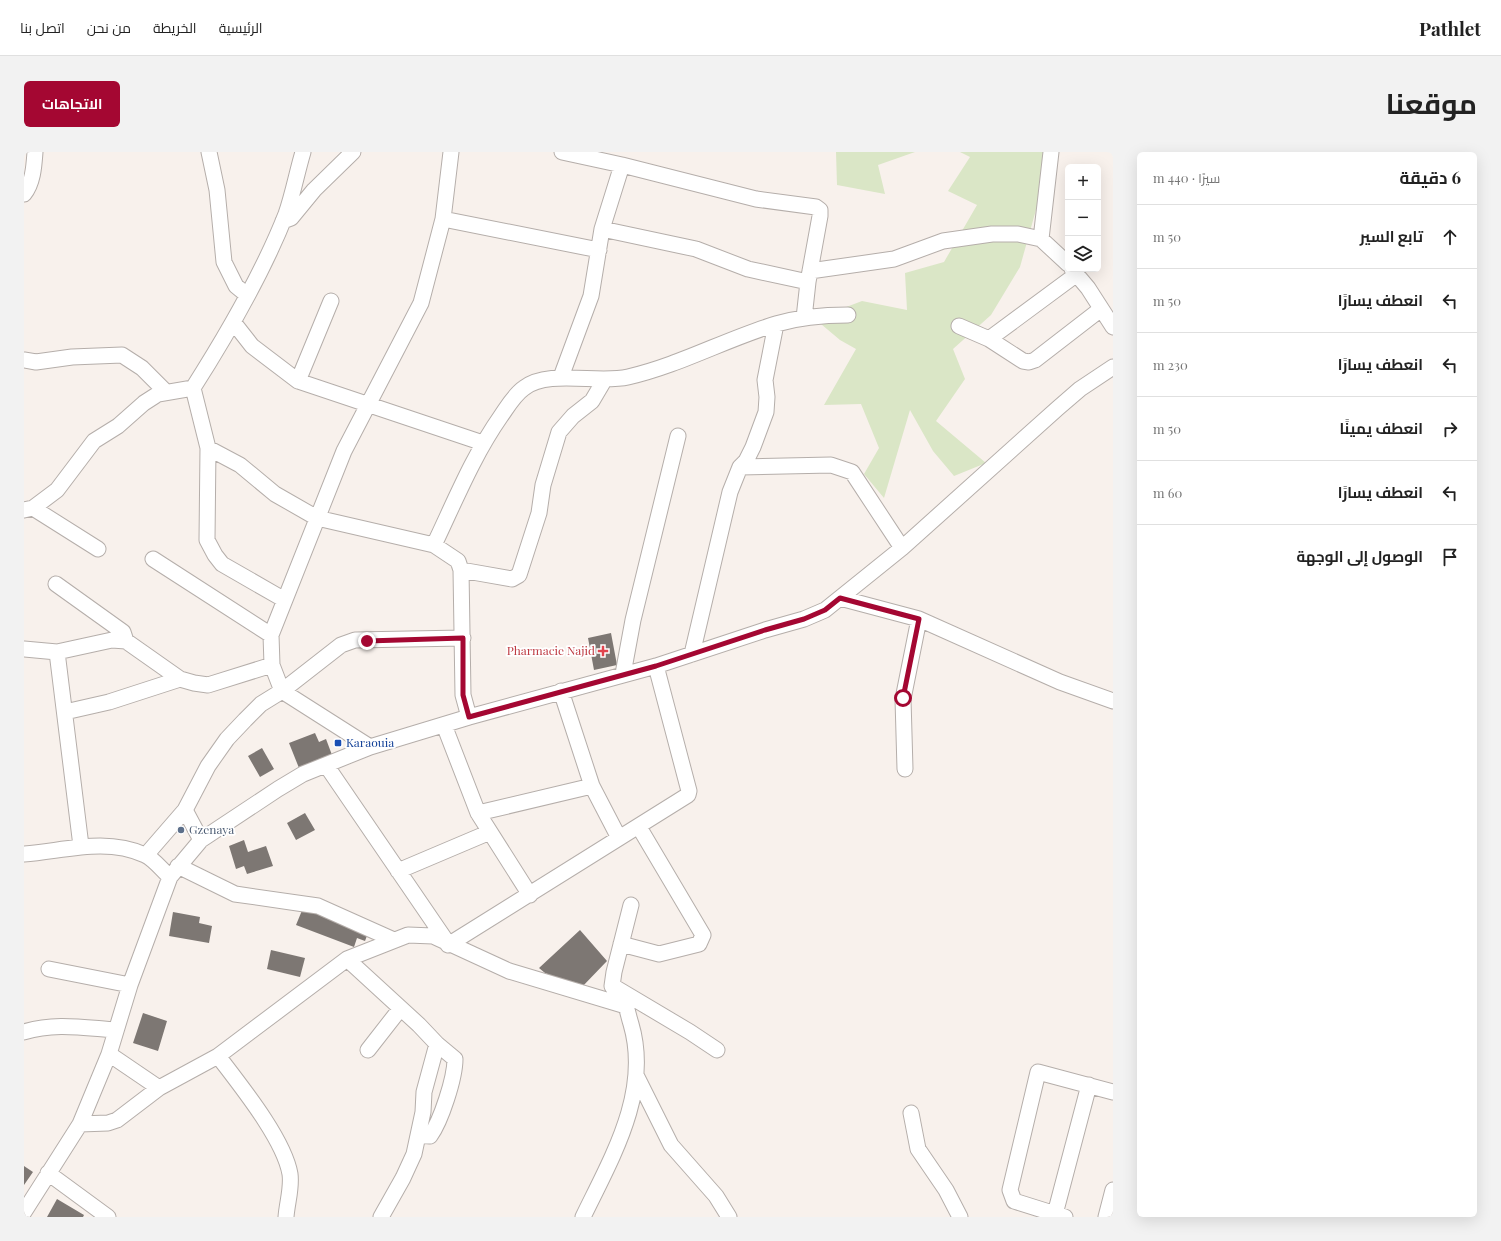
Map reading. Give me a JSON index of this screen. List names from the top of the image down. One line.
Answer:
{"places":{"health":["Pharmacie Najid"],"transit":["Karaouia"],"other":["Gzenaya"]},"page":{"header":"Pathlet","nav":["الرئيسية","الخريطة","من نحن","اتصل بنا"],"title":"موقعنا","buttons":"الاتجاهات","heading":["6 دقيقة","سيرًا · 440 m"],"map_buttons":["+","−"],"list":[["تابع السير","50 m"],["انعطف يسارًا","50 m"],["انعطف يسارًا","230 m"],["انعطف يمينًا","50 m"],["انعطف يسارًا","60 m"],"الوصول إلى الوجهة"]}}
